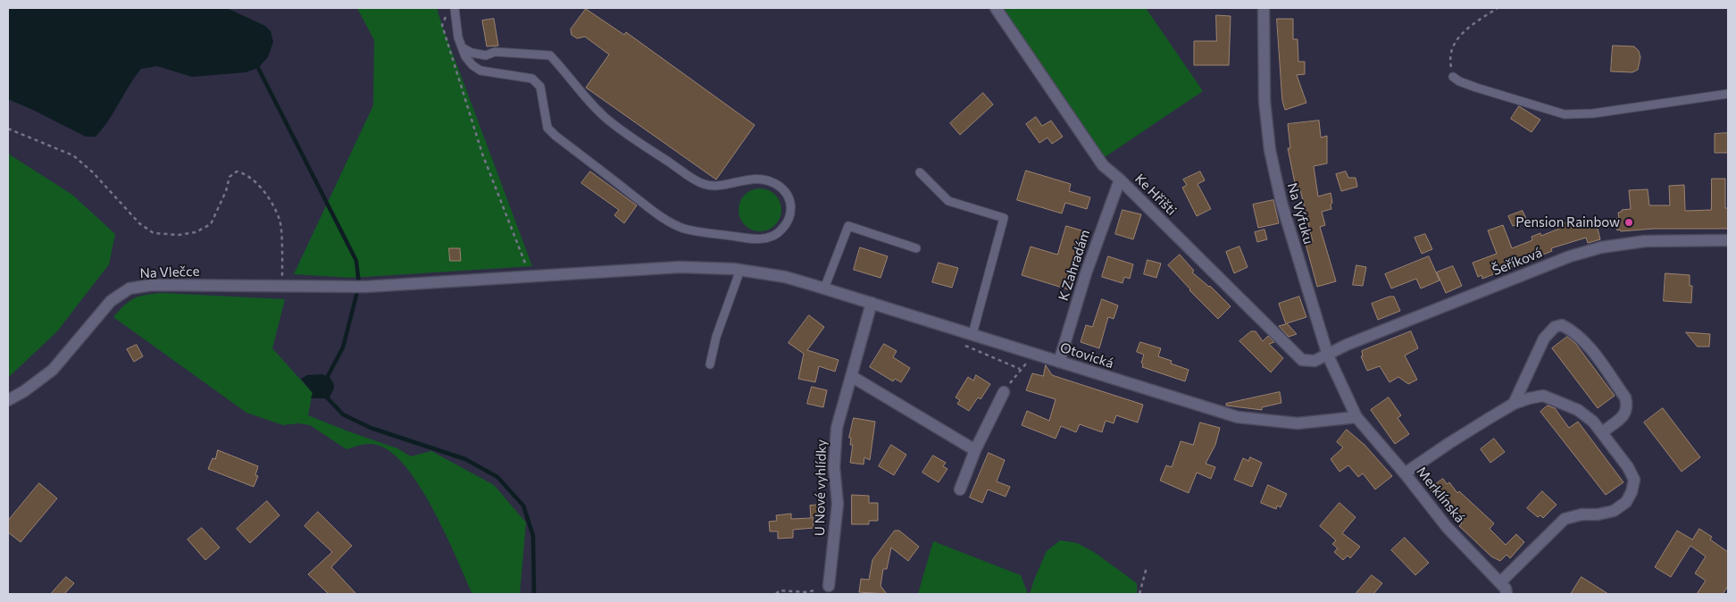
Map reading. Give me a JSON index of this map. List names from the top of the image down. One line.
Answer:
{"streets":{"street":["Ke Hřišti","Na Výfuku","Šeříková","K Zahradám","Na Vlečce","Otovická","U Nové vyhlídky","Merklínská"]},"crossings":[["Ke Hřišti","Na Výfuku"],["Ke Hřišti","Šeříková"],["Ke Hřišti","K Zahradám"],["Na Výfuku","Šeříková"],["Na Výfuku","Otovická"],["Na Výfuku","Merklínská"],["K Zahradám","Otovická"],["Na Vlečce","Otovická"],["Otovická","U Nové vyhlídky"],["Otovická","Merklínská"]],"places":["Pension Rainbow"]}
